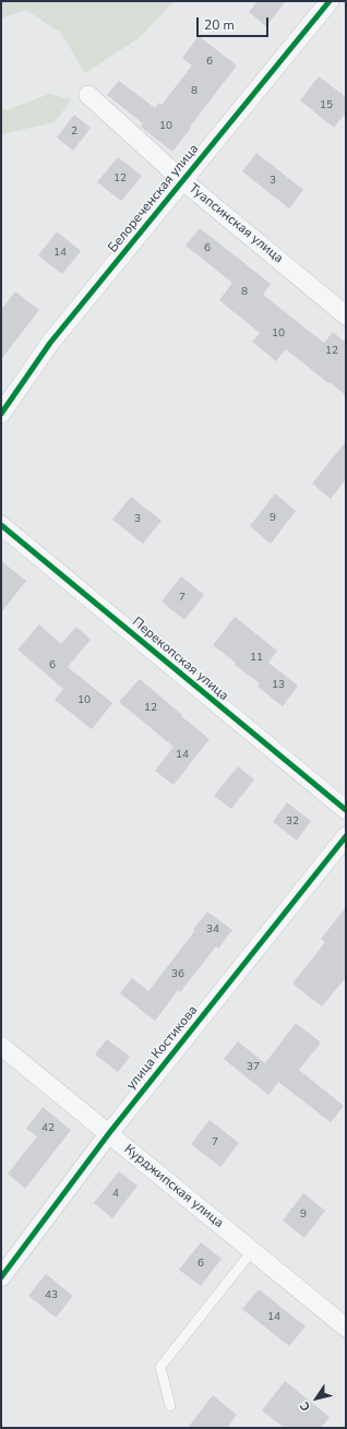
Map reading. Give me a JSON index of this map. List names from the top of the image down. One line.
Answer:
{"streets":{"street":["Белореченская улица","Туапсинская улица","Перекопская улица","улица Костикова","Курджипская улица"]},"crossings":[["Белореченская улица","Туапсинская улица"],["улица Костикова","Курджипская улица"]],"house_numbers":["6","8","15","10","2","12","3","6","14","8","10","12","9","3","7","11","6","13","10","12","14","32","34","36","37","42","7","4","9","6","43","14"],"scale_bar":"20 m","north":"bottom left"}
